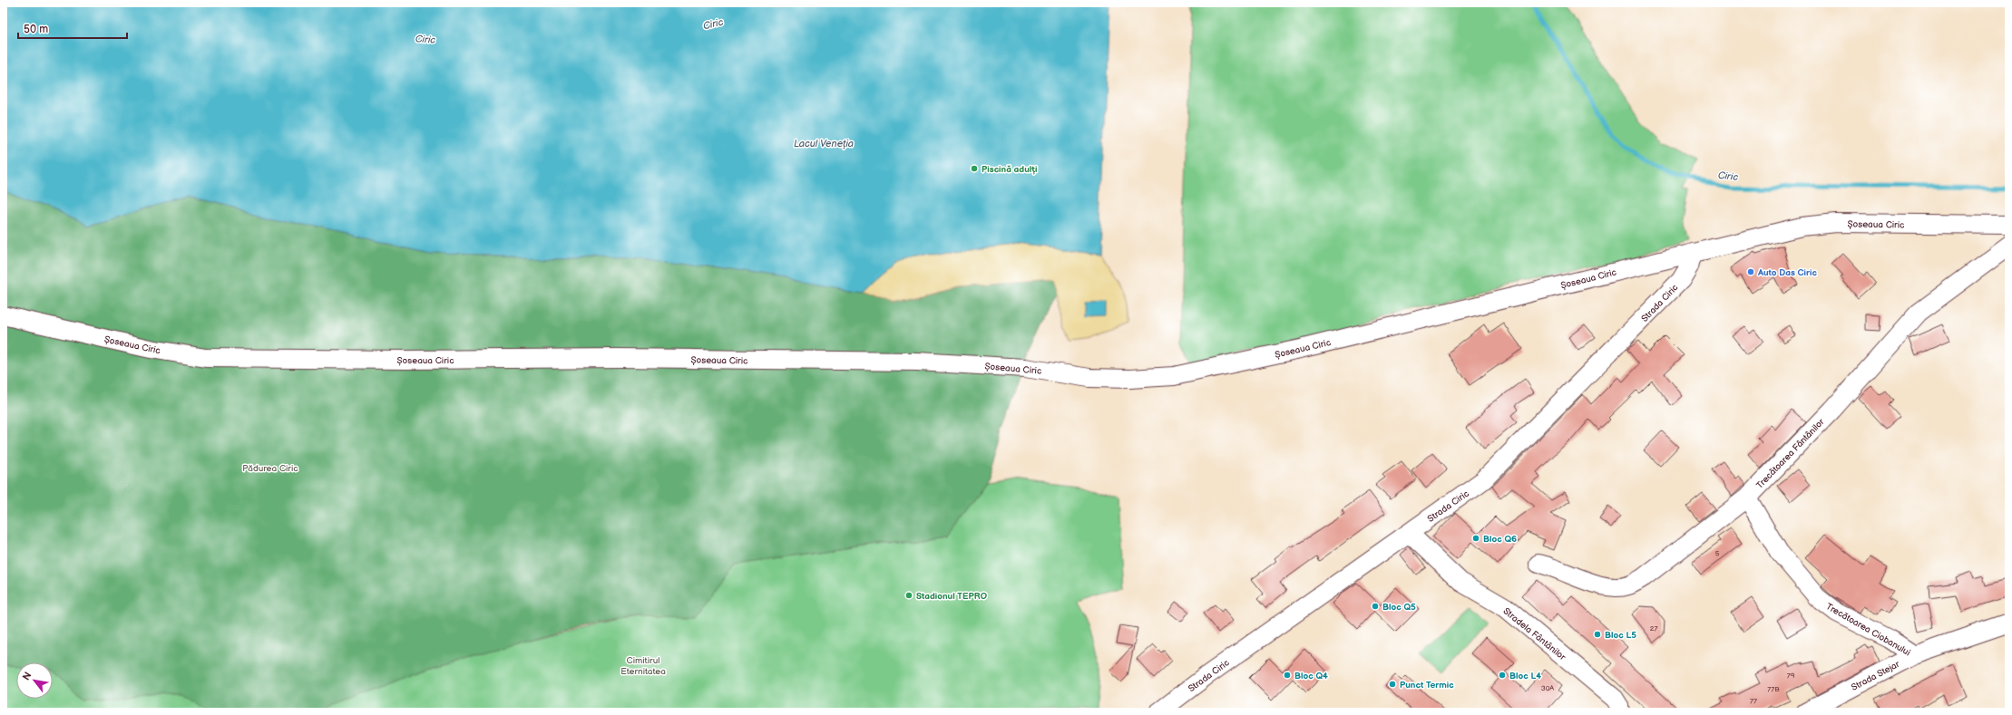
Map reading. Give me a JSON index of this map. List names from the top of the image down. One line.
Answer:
{"streets":{"street":["Șoseaua Ciric","Strada Ciric","Trecătoarea Fântânilor","Trecătoarea Ciobanului","Stradela Fântânilor","Strada Stejar"]},"crossings":[["Șoseaua Ciric","Strada Ciric"],["Strada Ciric","Stradela Fântânilor"],["Trecătoarea Fântânilor","Trecătoarea Ciobanului"],["Trecătoarea Ciobanului","Strada Stejar"]],"water":["Ciric","Lacul Veneția"],"parks":["Pădurea Ciric","Cimitirul Eternitatea"],"places":["Piscină adulți","Auto Das Ciric","Bloc Q6","Stadionul TEPRO","Bloc Q5","Bloc L5","Bloc Q4","Bloc L4","Punct Termic"],"house_numbers":["5","27","79","30A","77B","77"],"scale_bar":"50 m","north":"top left"}
